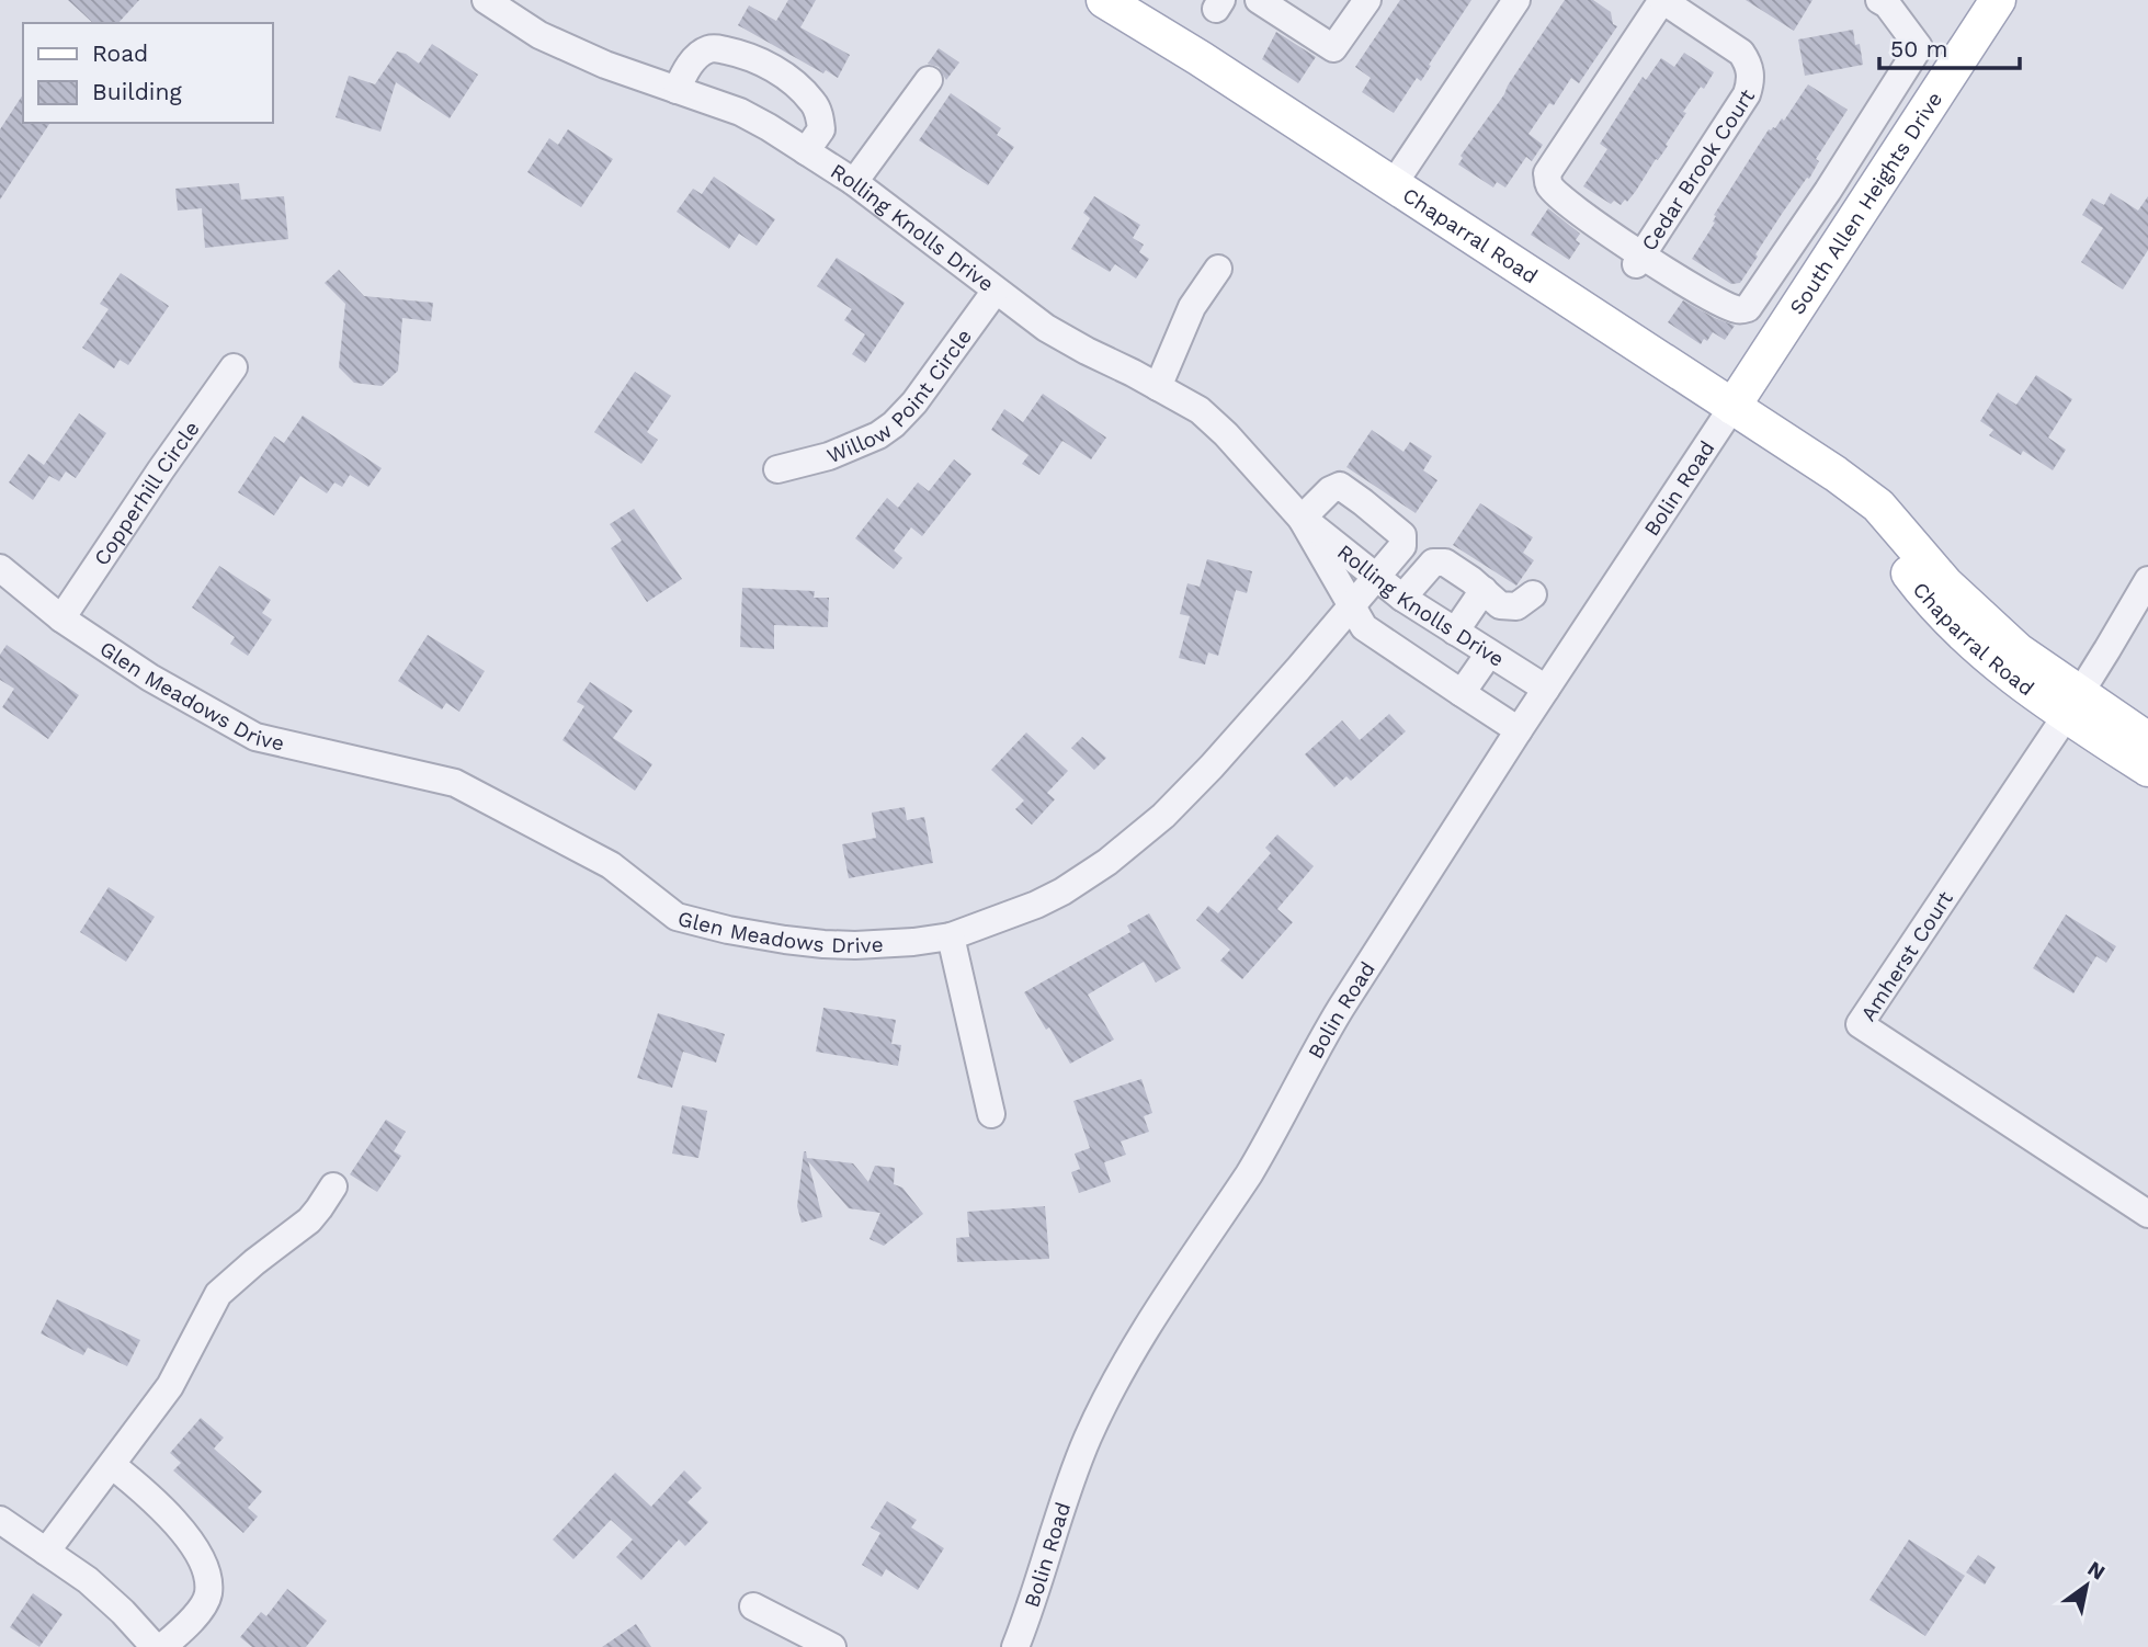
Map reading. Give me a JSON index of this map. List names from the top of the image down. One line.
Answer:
{"streets":{"main road":["South Allen Heights Drive","Chaparral Road"],"street":["Cedar Brook Court","Rolling Knolls Drive","Willow Point Circle","Bolin Road","Copperhill Circle","Glen Meadows Drive","Amherst Court"]},"crossings":[["South Allen Heights Drive","Chaparral Road"],["South Allen Heights Drive","Bolin Road"],["Rolling Knolls Drive","Willow Point Circle"],["Rolling Knolls Drive","Bolin Road"],["Rolling Knolls Drive","Glen Meadows Drive"],["Chaparral Road","Bolin Road"],["Chaparral Road","Amherst Court"],["Copperhill Circle","Glen Meadows Drive"]],"legend":["Road","Building"],"scale_bar":"50 m","north":"top right"}
